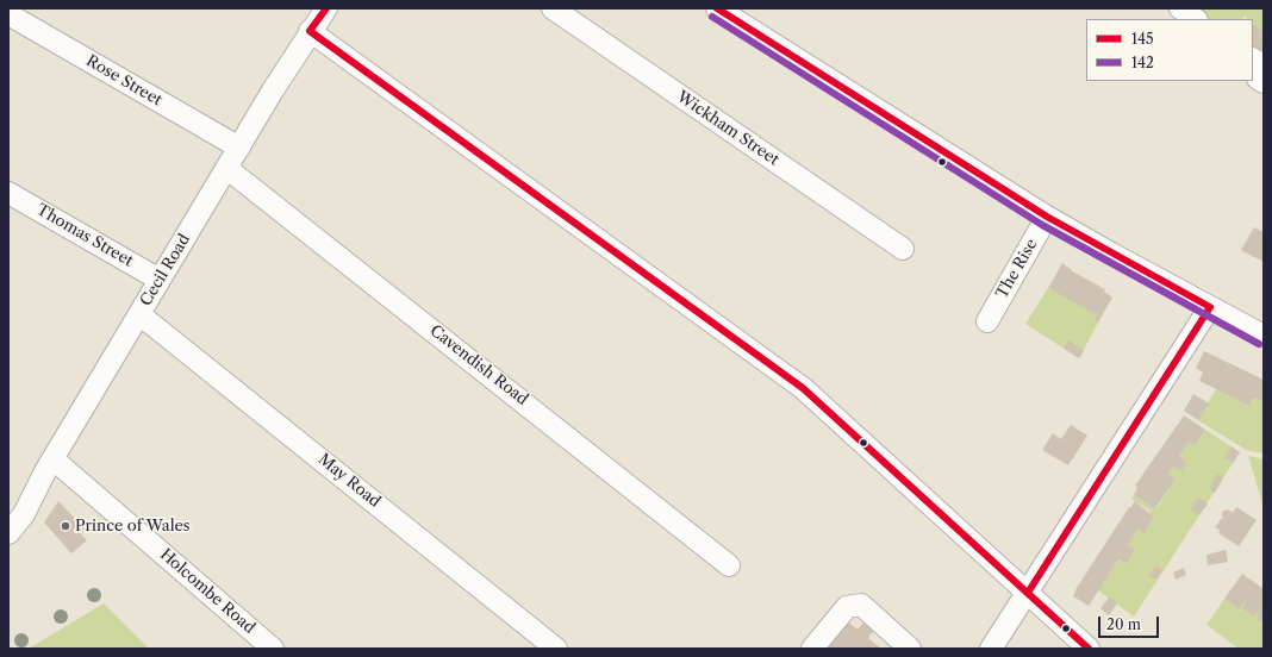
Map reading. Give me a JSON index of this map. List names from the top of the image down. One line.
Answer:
{"streets":{"street":["Rose Street","Wickham Street","Thomas Street","The Rise","Cecil Road","Cavendish Road","May Road","Holcombe Road"]},"crossings":[["Rose Street","Cecil Road"],["Thomas Street","Cecil Road"],["Cecil Road","Cavendish Road"],["Cecil Road","May Road"],["Cecil Road","Holcombe Road"]],"places":["Prince of Wales"],"lines":["transit line 145","transit line 142"],"legend":["145","142"],"scale_bar":"20 m"}
